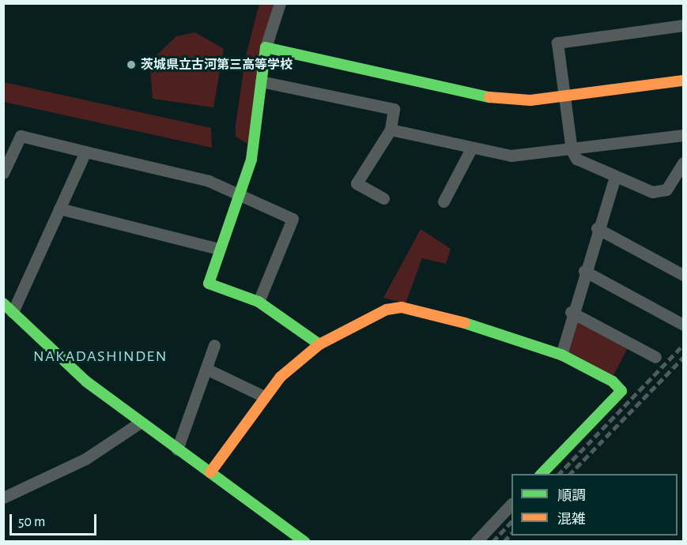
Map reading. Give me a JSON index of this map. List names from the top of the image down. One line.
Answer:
{"districts":["NAKADASHINDEN"],"places":["茨城県立古河第三高等学校"],"legend":["順調","混雑"],"scale_bar":"50 m"}
